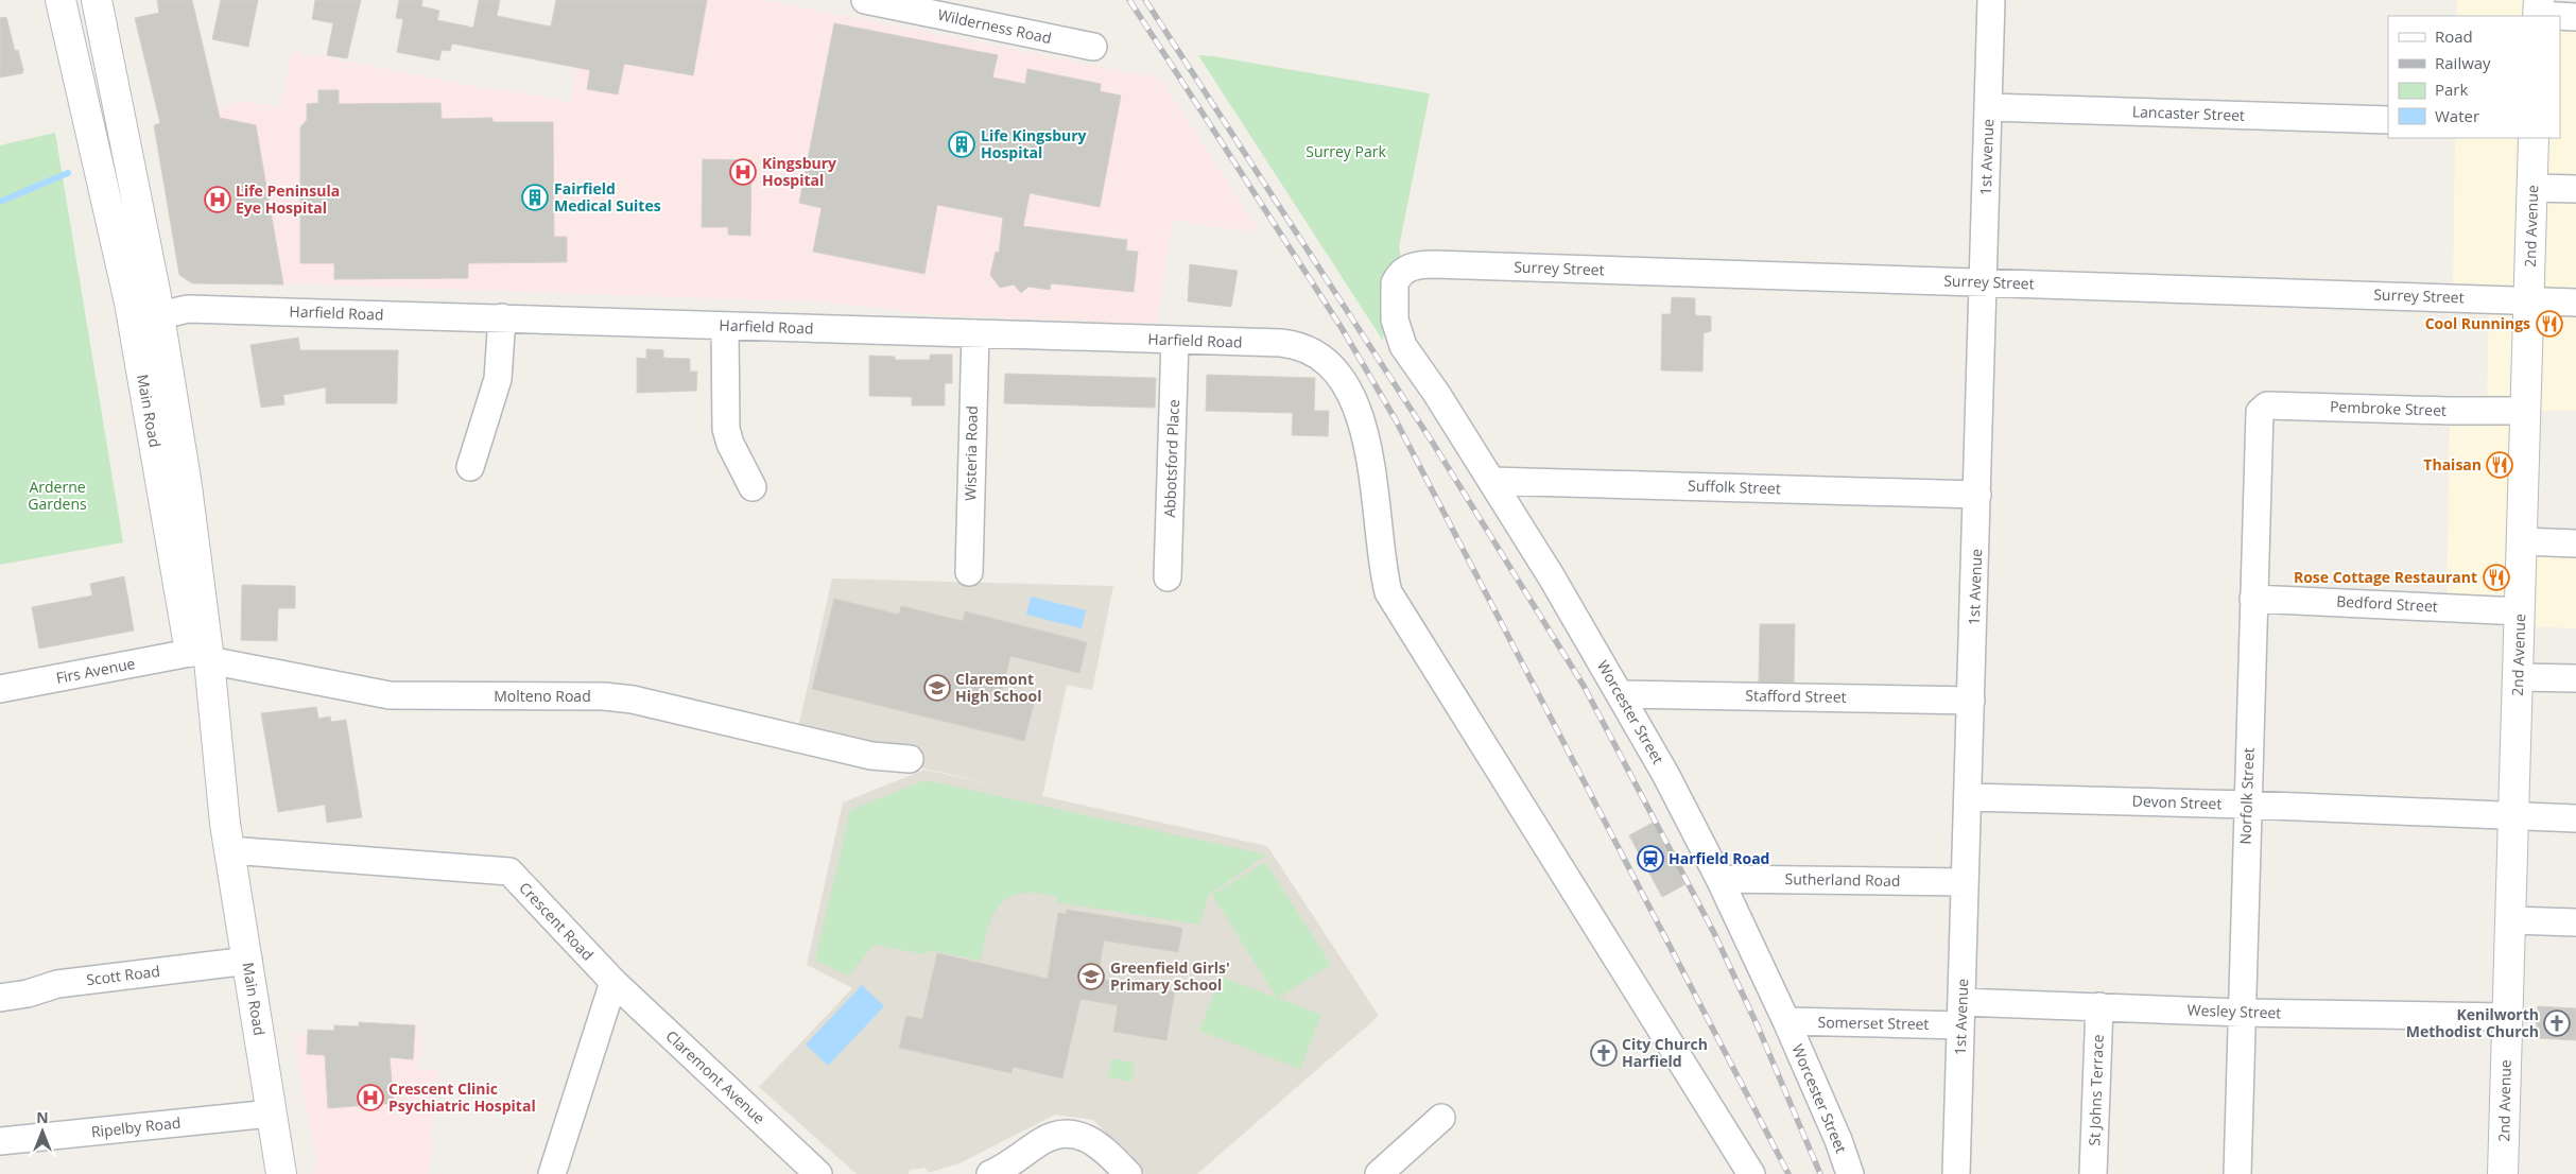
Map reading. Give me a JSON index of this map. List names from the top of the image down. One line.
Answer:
{"streets":{"main road":["2nd Avenue","Main Road"],"street":["Wilderness Road","Lancaster Street","1st Avenue","Surrey Street","Harfield Road","Pembroke Street","Wisteria Road","Abbotsford Place","Suffolk Street","Bedford Street","Firs Avenue","Molteno Road","Stafford Street","Worcester Street","Norfolk Street","Devon Street","Sutherland Road","Crescent Road","Scott Road","Wesley Street","Somerset Street","Claremont Avenue","St Johns Terrace","Ripelby Road"]},"crossings":[["Lancaster Street","1st Avenue"],["1st Avenue","Surrey Street"],["1st Avenue","Suffolk Street"],["1st Avenue","Stafford Street"],["1st Avenue","Devon Street"],["1st Avenue","Sutherland Road"],["1st Avenue","Wesley Street"],["1st Avenue","Somerset Street"],["2nd Avenue","Surrey Street"],["2nd Avenue","Pembroke Street"],["2nd Avenue","Bedford Street"],["2nd Avenue","Devon Street"],["2nd Avenue","Wesley Street"],["Surrey Street","Worcester Street"],["Harfield Road","Main Road"],["Harfield Road","Wisteria Road"],["Harfield Road","Abbotsford Place"],["Pembroke Street","Norfolk Street"],["Main Road","Firs Avenue"],["Main Road","Molteno Road"],["Main Road","Crescent Road"],["Main Road","Scott Road"],["Main Road","Ripelby Road"],["Suffolk Street","Worcester Street"],["Bedford Street","Norfolk Street"],["Firs Avenue","Molteno Road"],["Stafford Street","Worcester Street"],["Worcester Street","Sutherland Road"],["Worcester Street","Somerset Street"],["Norfolk Street","Devon Street"],["Norfolk Street","Wesley Street"],["Crescent Road","Claremont Avenue"],["Wesley Street","Somerset Street"],["Wesley Street","St Johns Terrace"]],"parks":["Surrey Park","Arderne Gardens"],"places":{"building":["Life Kingsbury Hospital","Fairfield Medical Suites"],"hospital":["Kingsbury Hospital","Life Peninsula Eye Hospital","Crescent Clinic Psychiatric Hospital"],"restaurant":["Cool Runnings","Thaisan","Rose Cottage Restaurant"],"school or university":["Claremont High School","Greenfield Girls' Primary School"],"station":["Harfield Road"],"church":["Kenilworth Methodist Church","City Church Harfield"]},"legend":["Road","Railway","Park","Water"],"north":"top"}
